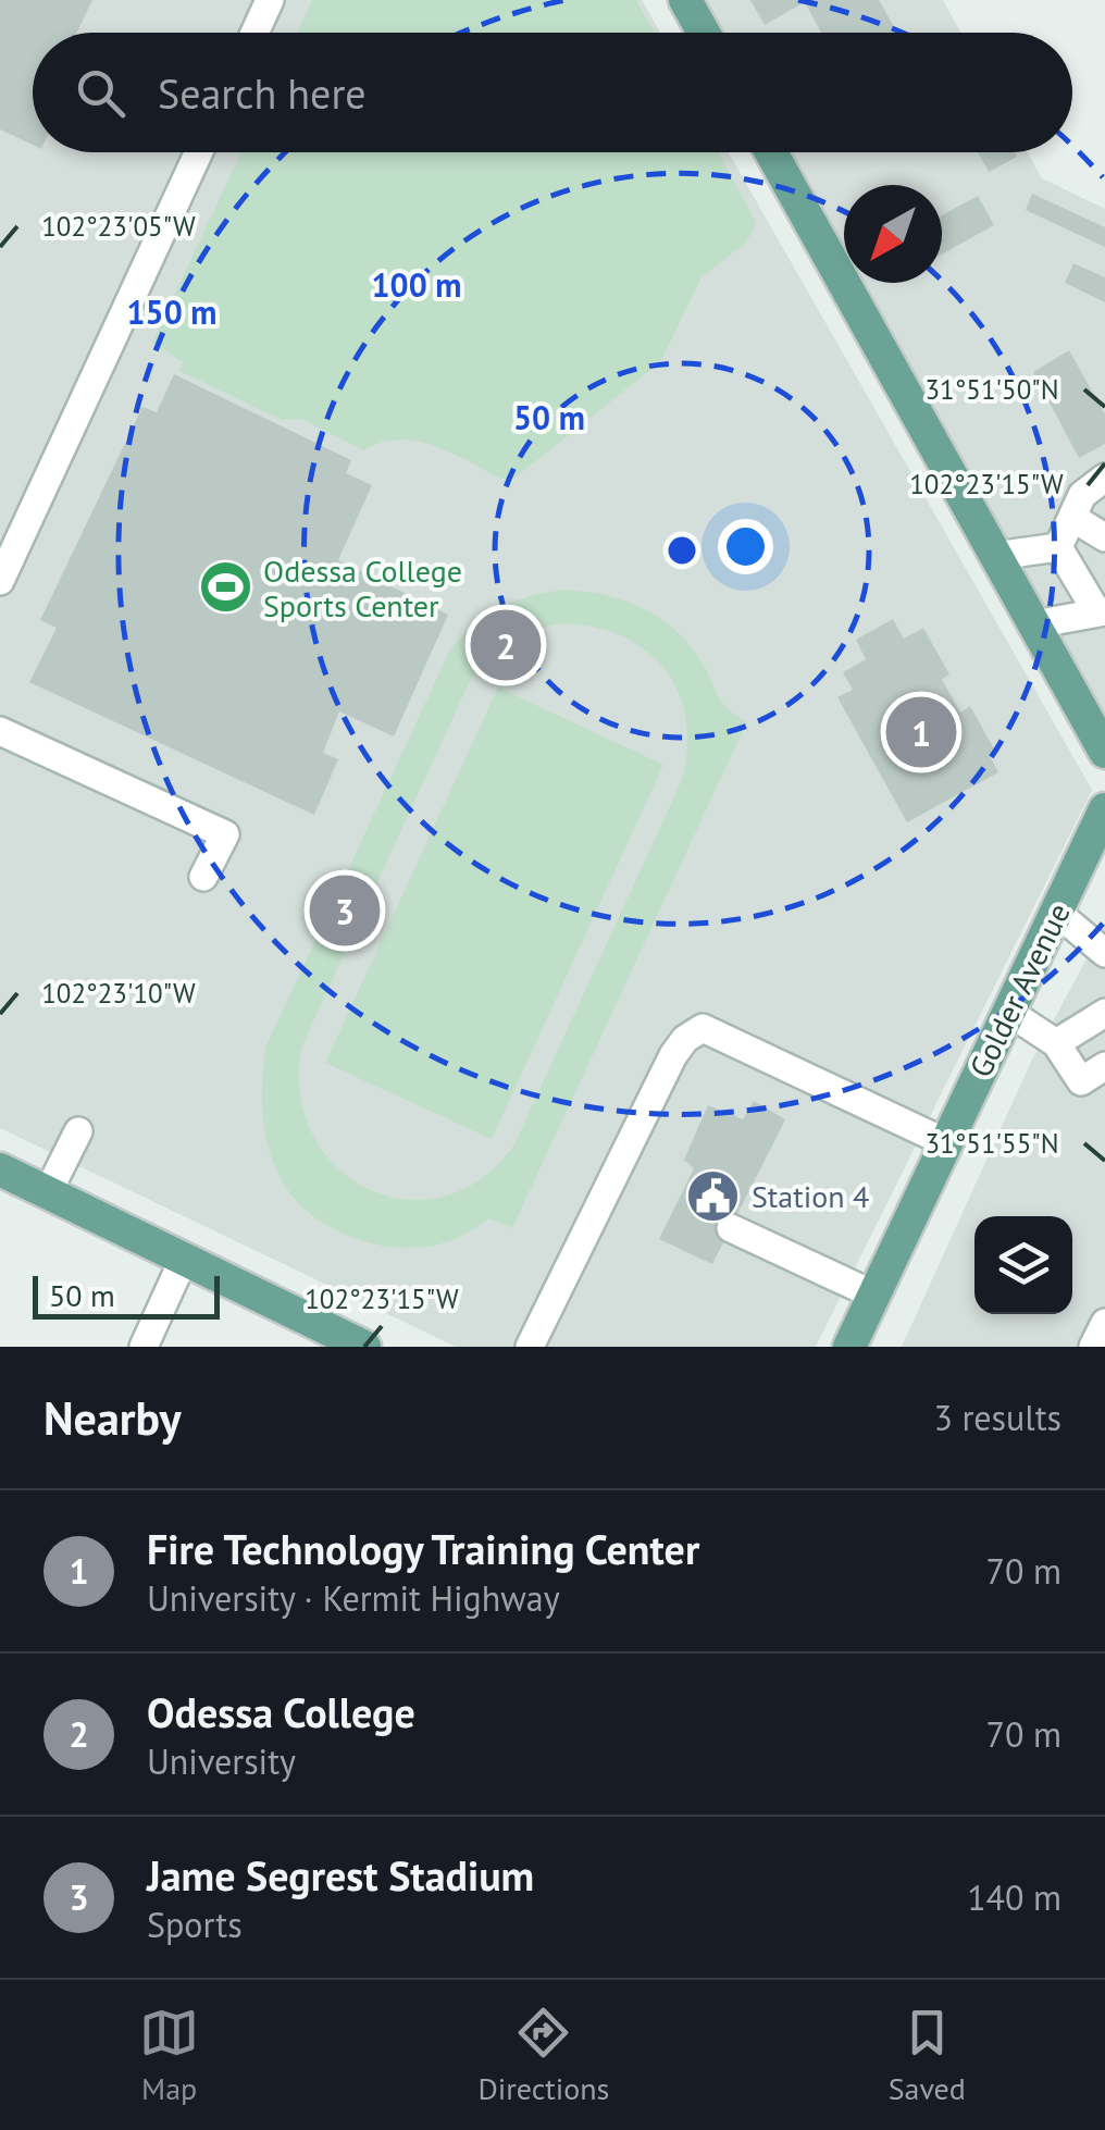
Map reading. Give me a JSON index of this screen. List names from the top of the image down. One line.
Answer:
{"streets":{"main road":["Golder Avenue"]},"places":{"sports":["Odessa College Sports Center"],"public building":["Station 4"]},"scale_bar":"50 m","north":"bottom left","page":{"search":"Search here","pins":["2","1","3"],"scale":"50 m","heading":["Nearby","3 results"],"list":[{"mark":"1","name":"Fire Technology Training Center","note":"University · Kermit Highway","value":"70 m"},{"mark":"2","name":"Odessa College","note":"University","value":"70 m"},{"mark":"3","name":"Jame Segrest Stadium","note":"Sports","value":"140 m"}],"nav":["Map","Directions","Saved"]},"coordinates":["102°23'05\"W","31°51'50\"N","102°23'15\"W","102°23'10\"W","31°51'55\"N"],"rings":["100 m","150 m","50 m"]}
